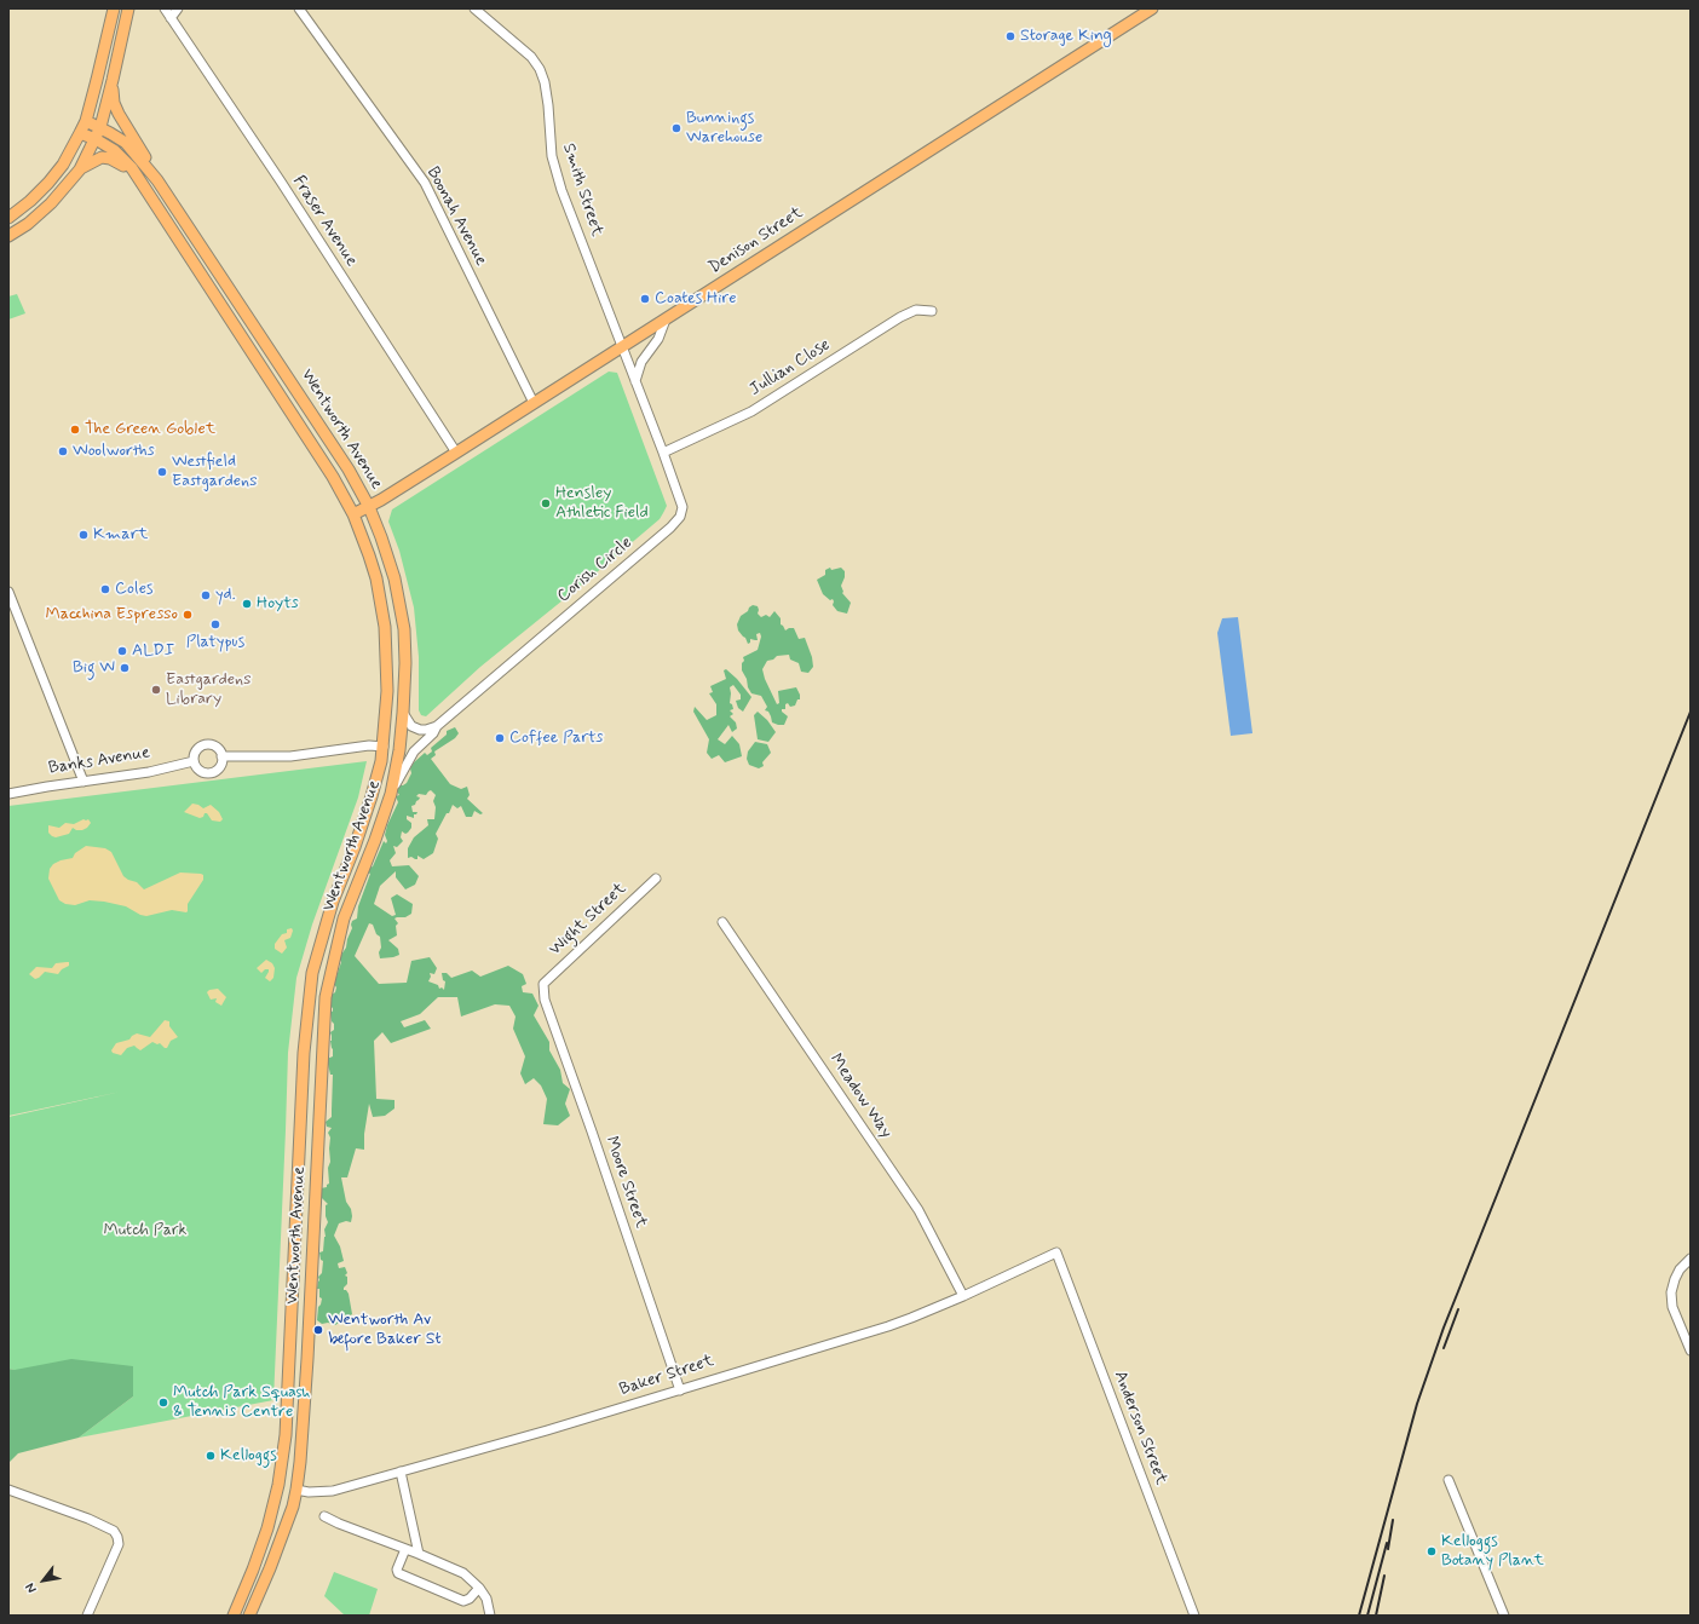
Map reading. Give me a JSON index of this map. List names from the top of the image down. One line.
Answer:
{"streets":{"main road":["Denison Street","Wentworth Avenue","Baker Street"],"street":["Smith Street","Boonah Avenue","Fraser Avenue","Jullian Close","Corish Circle","Banks Avenue","Wight Street","Meadow Way","Moore Street","Anderson Street"]},"crossings":[["Smith Street","Denison Street"],["Smith Street","Corish Circle"],["Boonah Avenue","Denison Street"],["Fraser Avenue","Denison Street"],["Denison Street","Wentworth Avenue"],["Denison Street","Corish Circle"],["Jullian Close","Corish Circle"],["Wentworth Avenue","Corish Circle"],["Wentworth Avenue","Baker Street"],["Wight Street","Moore Street"],["Meadow Way","Baker Street"],["Moore Street","Baker Street"],["Baker Street","Anderson Street"]],"parks":["Mutch Park"],"places":["Storage King","Bunnings Warehouse","Coates Hire","The Green Goblet","Woolworths","Westfield Eastgardens","Hensley Athletic Field","Kmart","Coles","yd.","Hoyts","Macchina Espresso","Platypus","ALDI","Big W","Eastgardens Library","Coffee Parts","Wentworth Av before Baker St","Mutch Park Squash & Tennis Centre","Kelloggs","Kelloggs Botany Plant"],"north":"bottom left"}
